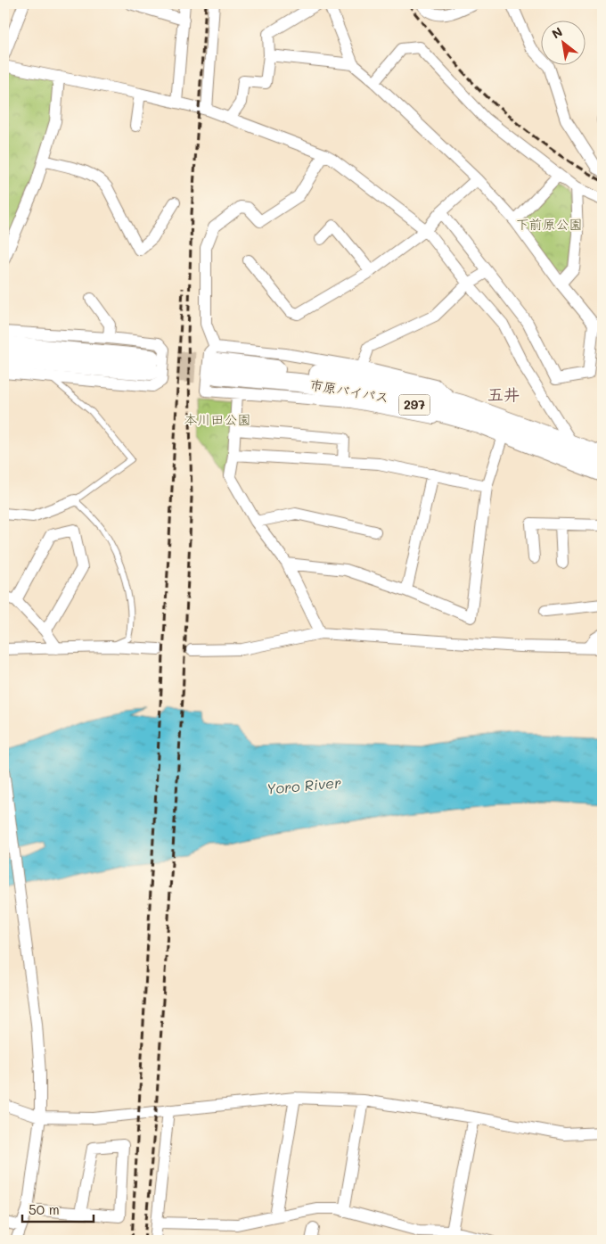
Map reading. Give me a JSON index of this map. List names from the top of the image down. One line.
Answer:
{"streets":{"highway":["市原バイパス","297"]},"districts":["五井"],"water":["Yoro River"],"parks":["下前原公園","本川田公園"],"scale_bar":"50 m","north":"top left"}
